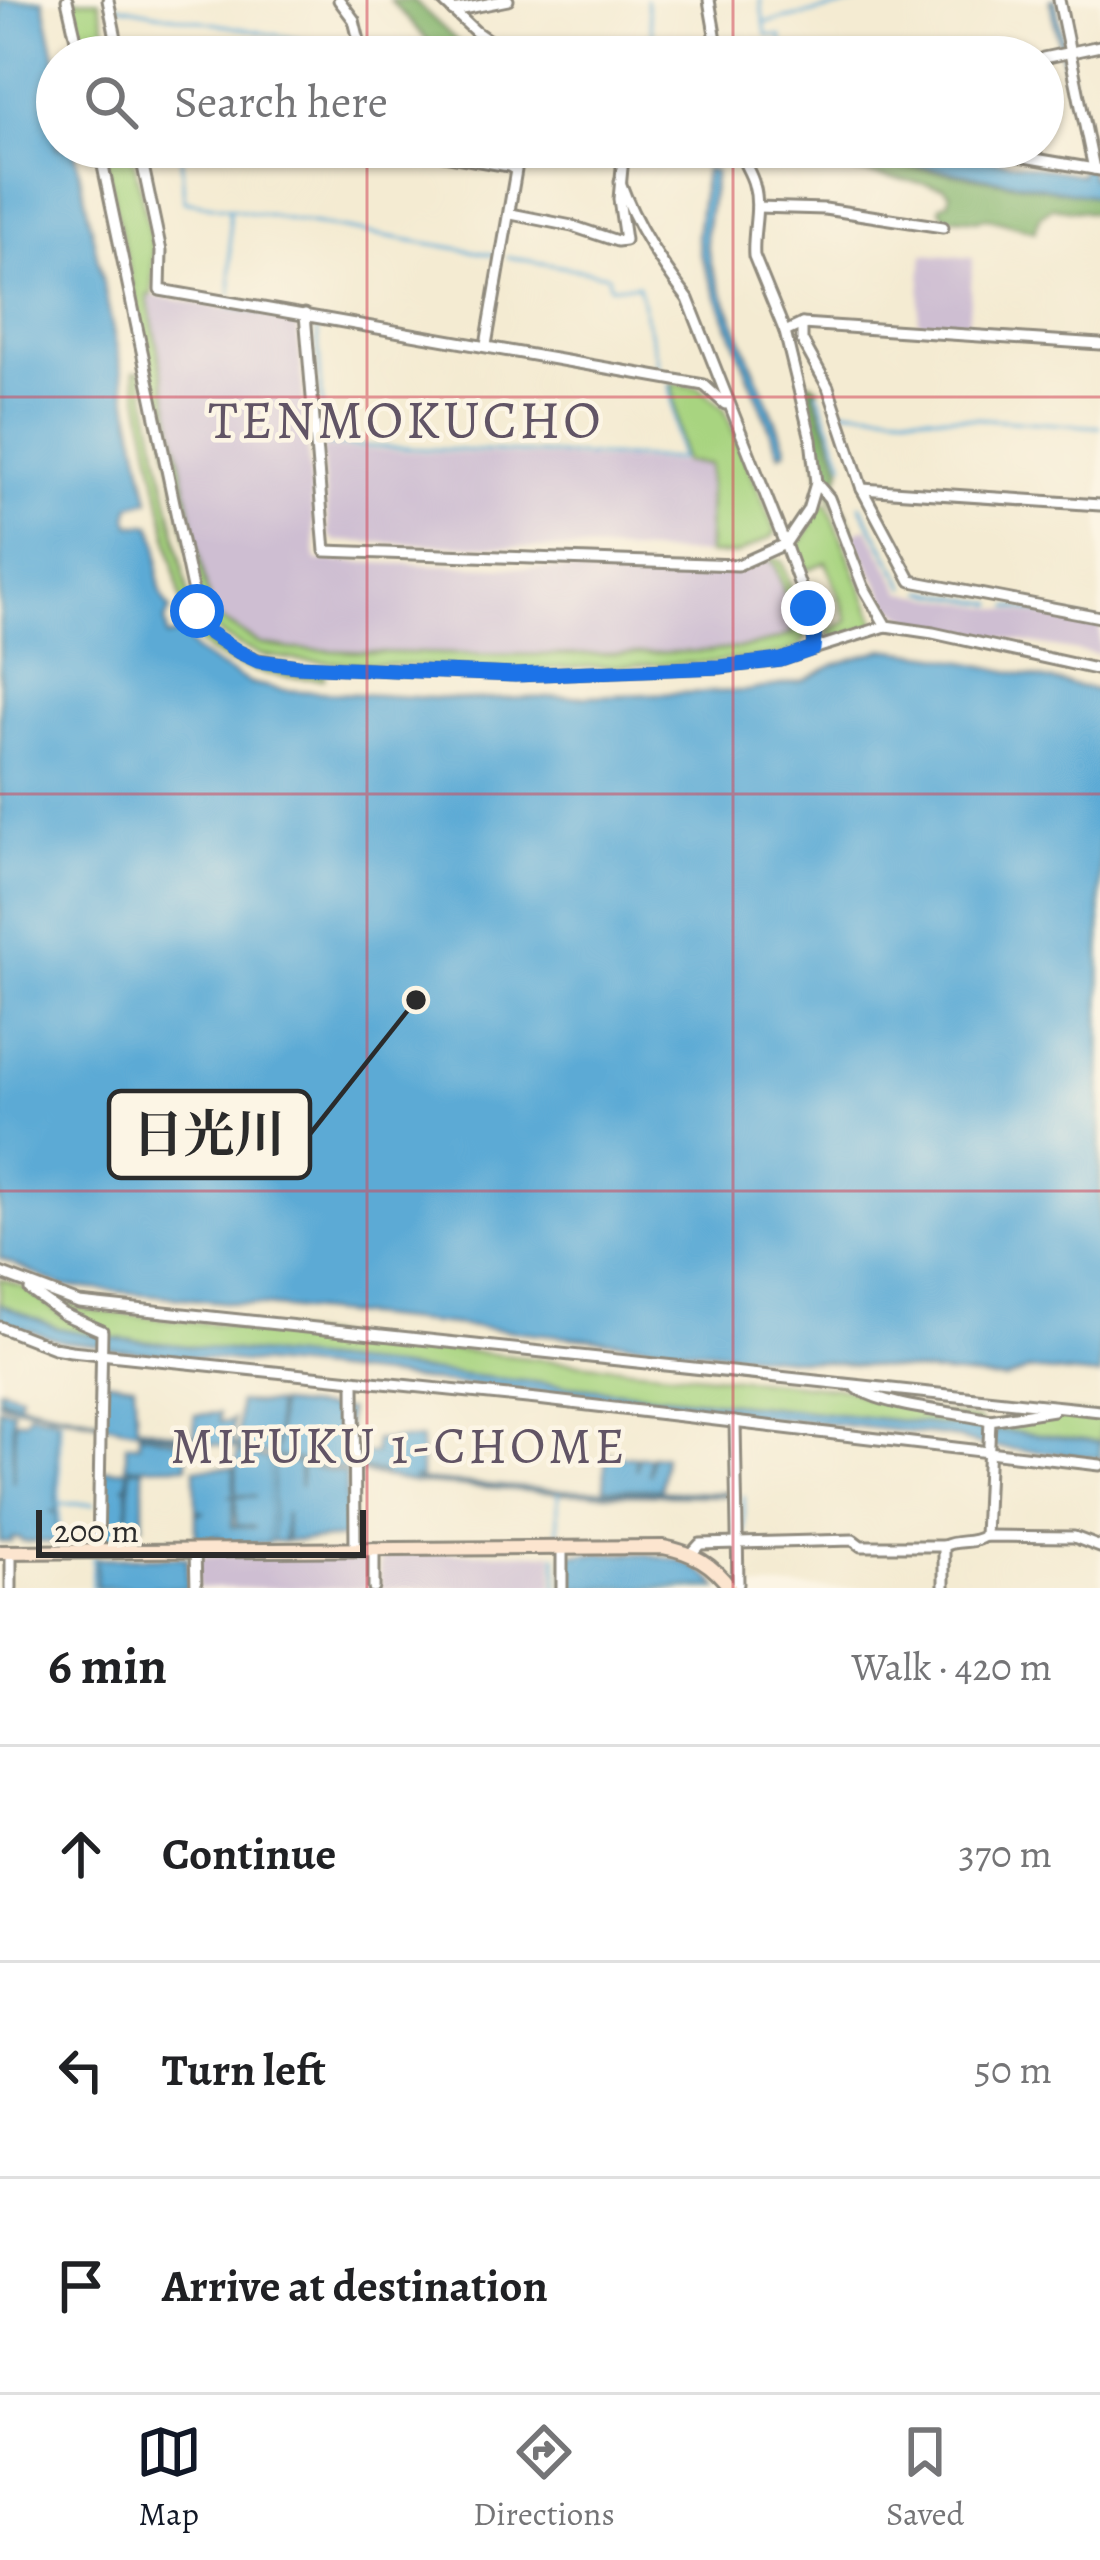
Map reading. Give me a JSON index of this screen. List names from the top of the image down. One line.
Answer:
{"districts":["TENMOKUCHO","MIFUKU 1-CHOME"],"places":["日光川"],"scale_bar":"200 m","page":{"search":"Search here","scale":"200 m","heading":["6 min","Walk · 420 m"],"list":[["Continue","370 m"],["Turn left","50 m"],"Arrive at destination"],"nav":["Map","Directions","Saved"]}}
